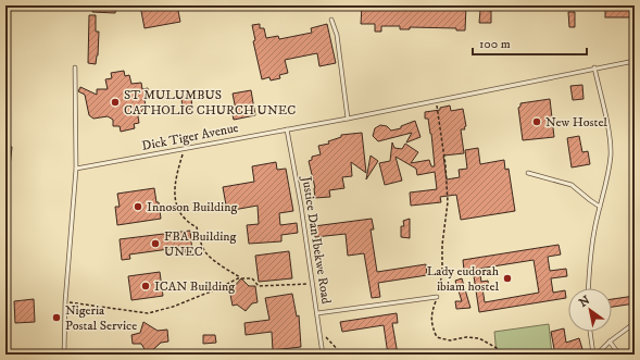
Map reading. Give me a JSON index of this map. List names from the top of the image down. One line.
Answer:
{"streets":{"lane":["Dick Tiger Avenue","Justice Dan Ibekwe Road"]},"crossings":[["Dick Tiger Avenue","Justice Dan Ibekwe Road"]],"places":["ST MULUMBUS CATHOLIC CHURCH UNEC","New Hostel","Innoson Building","FBA Building UNEC","Lady eudorah ibiam hostel","ICAN Building","Nigeria Postal Service"],"scale_bar":"100 m","north":"top left"}
